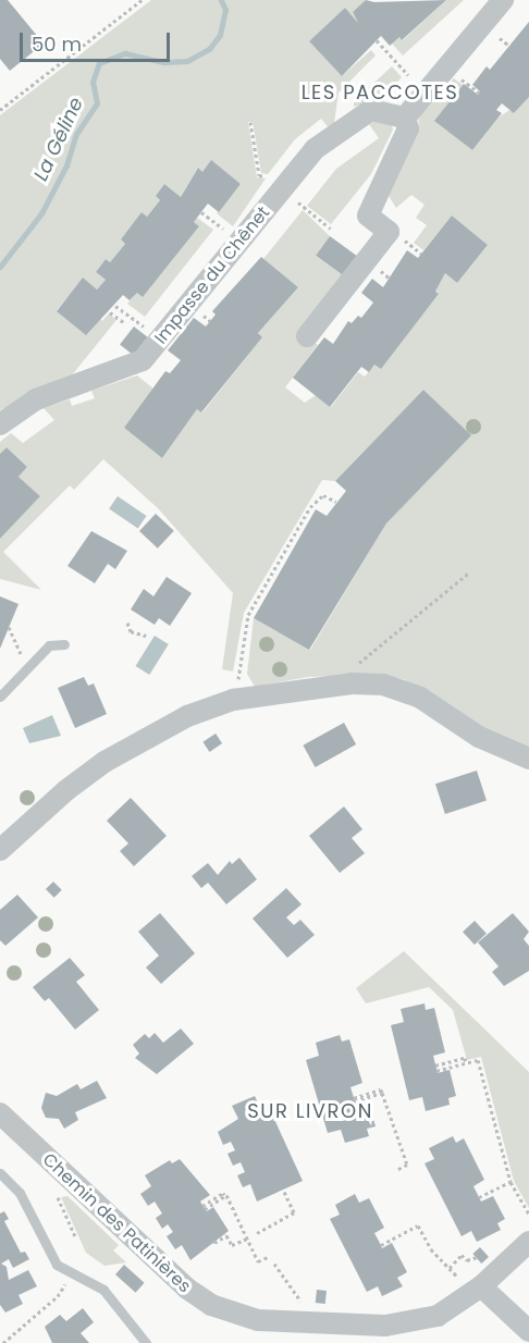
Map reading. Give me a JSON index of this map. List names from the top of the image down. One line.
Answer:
{"streets":{"street":["Impasse du Chênet","Chemin des Patinières"]},"districts":["LES PACCOTES","SUR LIVRON"],"water":["La Géline"],"scale_bar":"50 m"}
